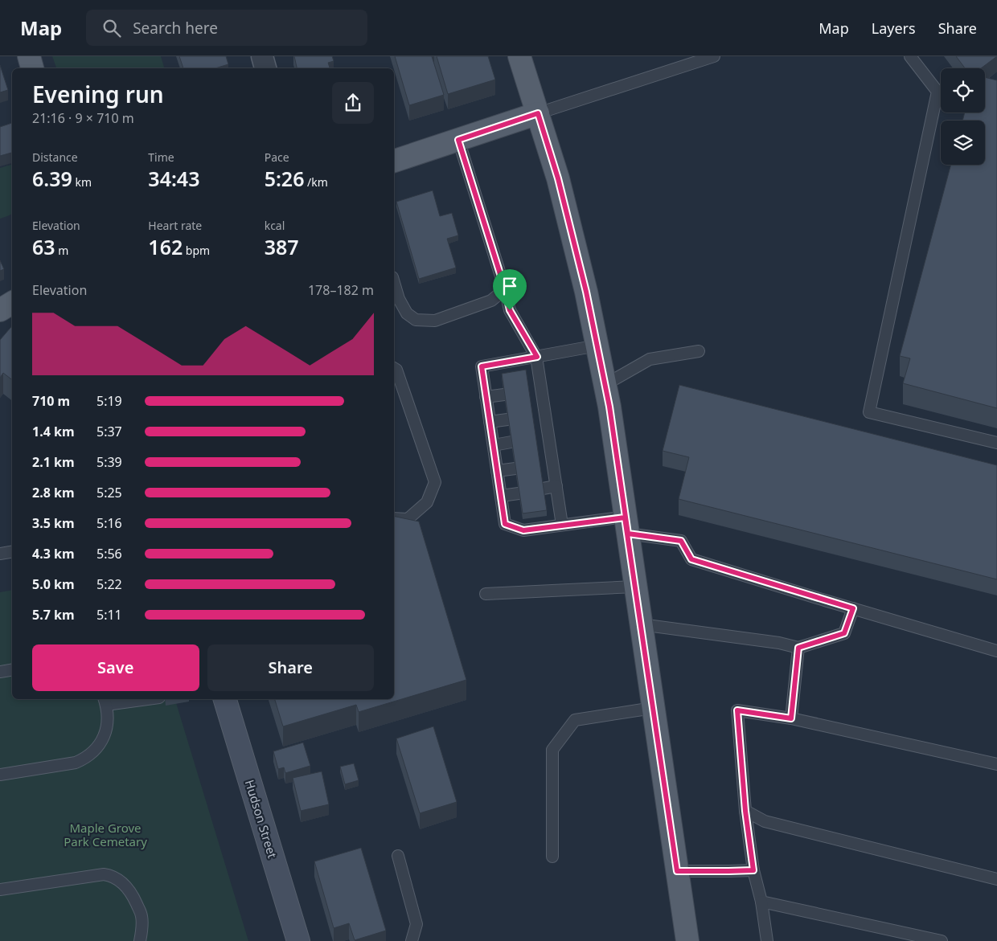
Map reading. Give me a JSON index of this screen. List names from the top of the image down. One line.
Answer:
{"streets":{"main road":["Hudson Street"]},"parks":["Maple Grove Park Cemetary"],"page":{"header":"Map","search":"Search here","nav":["Map","Layers","Share"],"heading":["Evening run","21:16 · 9 × 710 m"],"stats":[["Distance","6.39 km"],["Time","34:43"],["Pace","5:26 /km"],["Elevation","63 m"],["Heart rate","162 bpm"],["kcal","387"]],"chart":["Elevation","178–182 m"],"list":[{"name":"710 m","note":"5:19"},{"name":"1.4 km","note":"5:37"},{"name":"2.1 km","note":"5:39"},{"name":"2.8 km","note":"5:25"},{"name":"3.5 km","note":"5:16"},{"name":"4.3 km","note":"5:56"},{"name":"5.0 km","note":"5:22"},{"name":"5.7 km","note":"5:11"}],"buttons":["Save","Share"]}}
